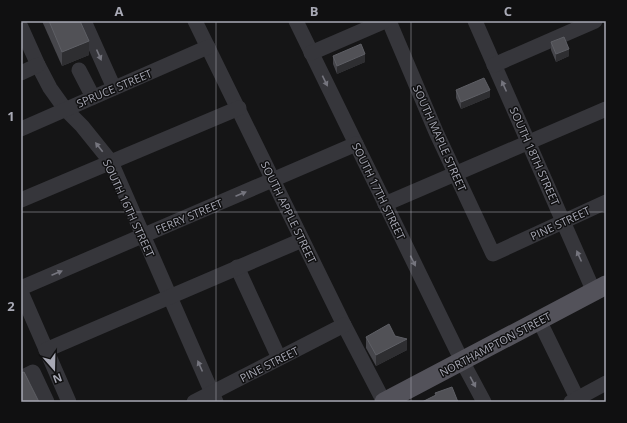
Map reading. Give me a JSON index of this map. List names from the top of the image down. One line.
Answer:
{"streets":{"main road":["NORTHAMPTON STREET"],"street":["SPRUCE STREET","SOUTH MAPLE STREET","SOUTH 18TH STREET","SOUTH 17TH STREET","SOUTH 16TH STREET","SOUTH APPLE STREET","FERRY STREET","PINE STREET"]},"crossings":[["SPRUCE STREET","SOUTH 16TH STREET"],["SPRUCE STREET","SOUTH APPLE STREET"],["SOUTH MAPLE STREET","PINE STREET"],["SOUTH 18TH STREET","PINE STREET"],["SOUTH 18TH STREET","NORTHAMPTON STREET"],["SOUTH 17TH STREET","FERRY STREET"],["SOUTH 17TH STREET","NORTHAMPTON STREET"],["SOUTH 16TH STREET","FERRY STREET"],["SOUTH 16TH STREET","PINE STREET"],["SOUTH APPLE STREET","FERRY STREET"],["SOUTH APPLE STREET","PINE STREET"],["SOUTH APPLE STREET","NORTHAMPTON STREET"]],"one_way":["SOUTH 18TH STREET","SOUTH 17TH STREET"],"north":"bottom","grid":{"columns":["A","B","C"],"rows":["1","2"]}}
